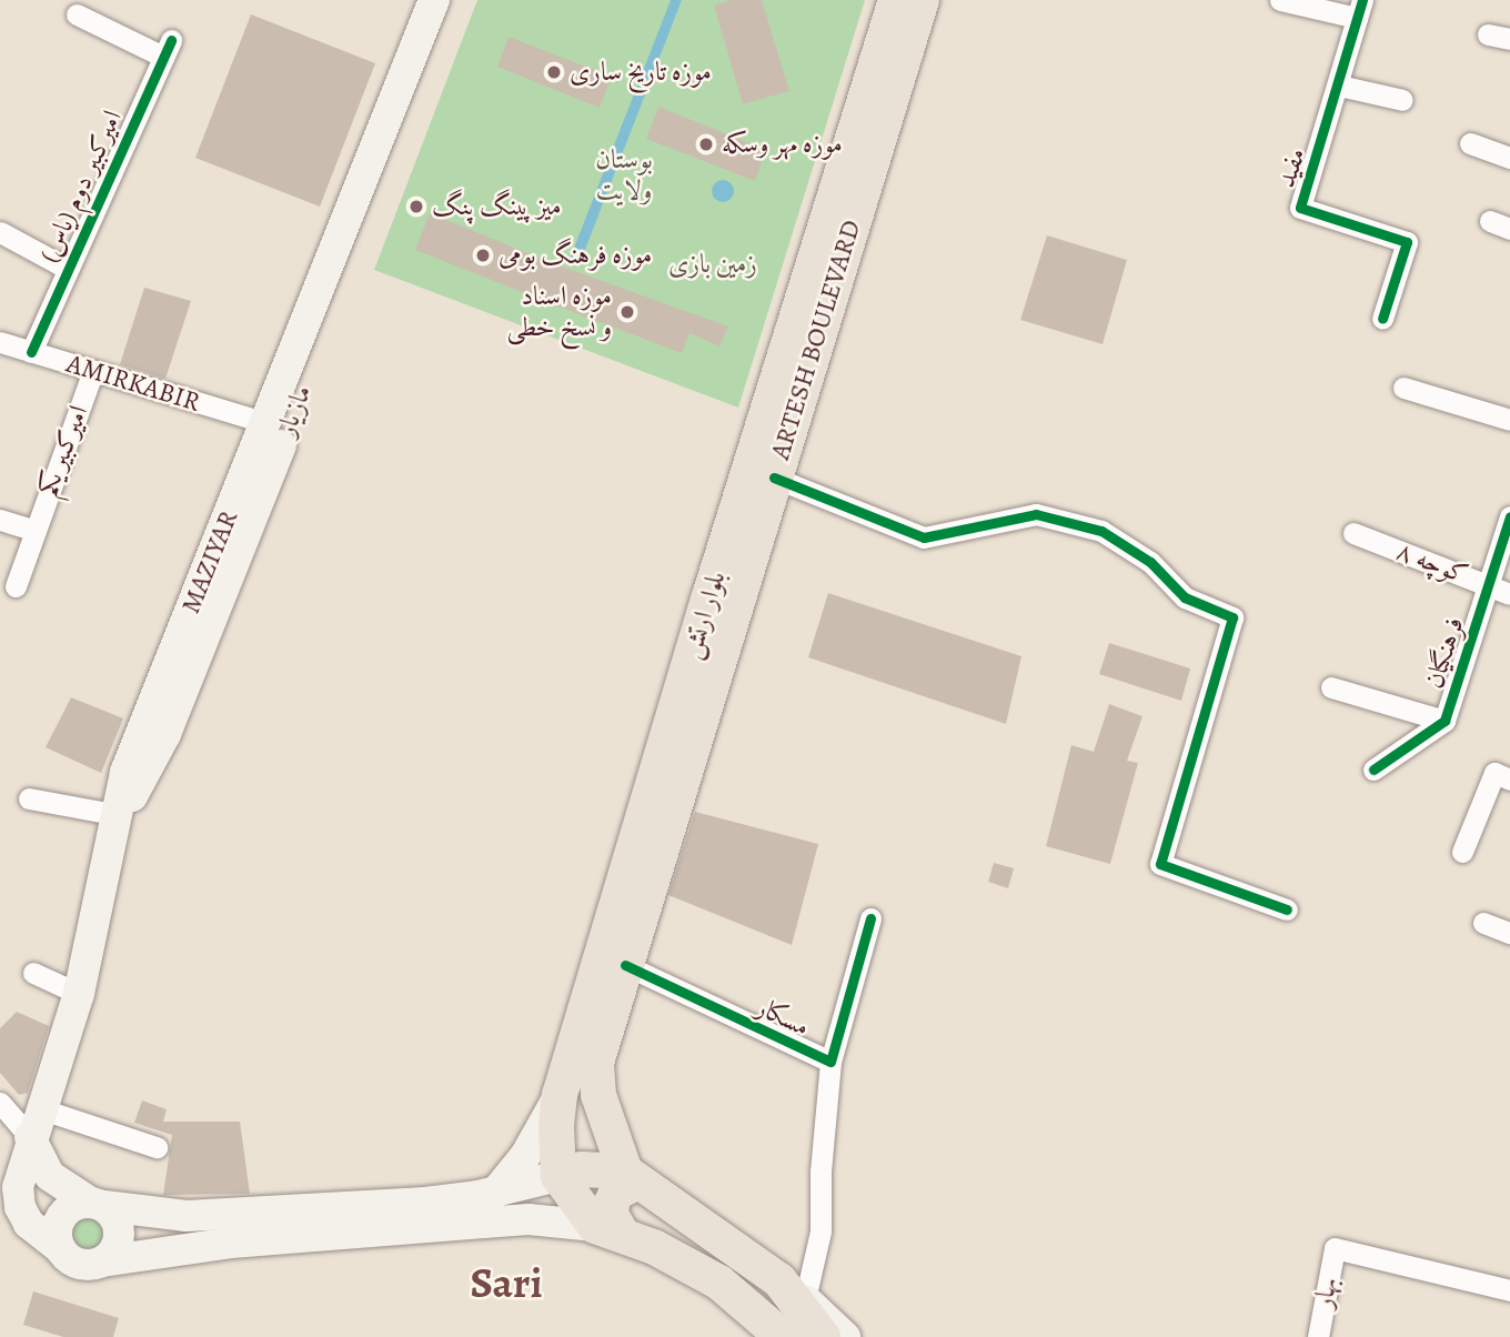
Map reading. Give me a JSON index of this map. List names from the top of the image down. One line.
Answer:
{"streets":{"main road":["ARTESH BOULEVARD","مازیار","MAZIYAR","بلوار ارتش"],"street":["مفید","امیرکبیر دوم (یاس)","AMIRKABIR","امیرکبیر یکم","کوچه ۸","فرهنگیان","مسکار","بهار"]},"crossings":[["امیرکبیر دوم (یاس)","AMIRKABIR"],["ARTESH BOULEVARD","بلوار ارتش"],["AMIRKABIR","امیرکبیر یکم"],["AMIRKABIR","MAZIYAR"],["مازیار","MAZIYAR"],["کوچه ۸","فرهنگیان"]],"districts":["Sari"],"parks":["بوستان ولایت","زمین بازی"],"places":["موزه تاریخ ساری","موزه مهر وسکه","میز پینگ پنگ","موزه فرهنگ بومی","موزه اسناد و نسخ خطی"]}
